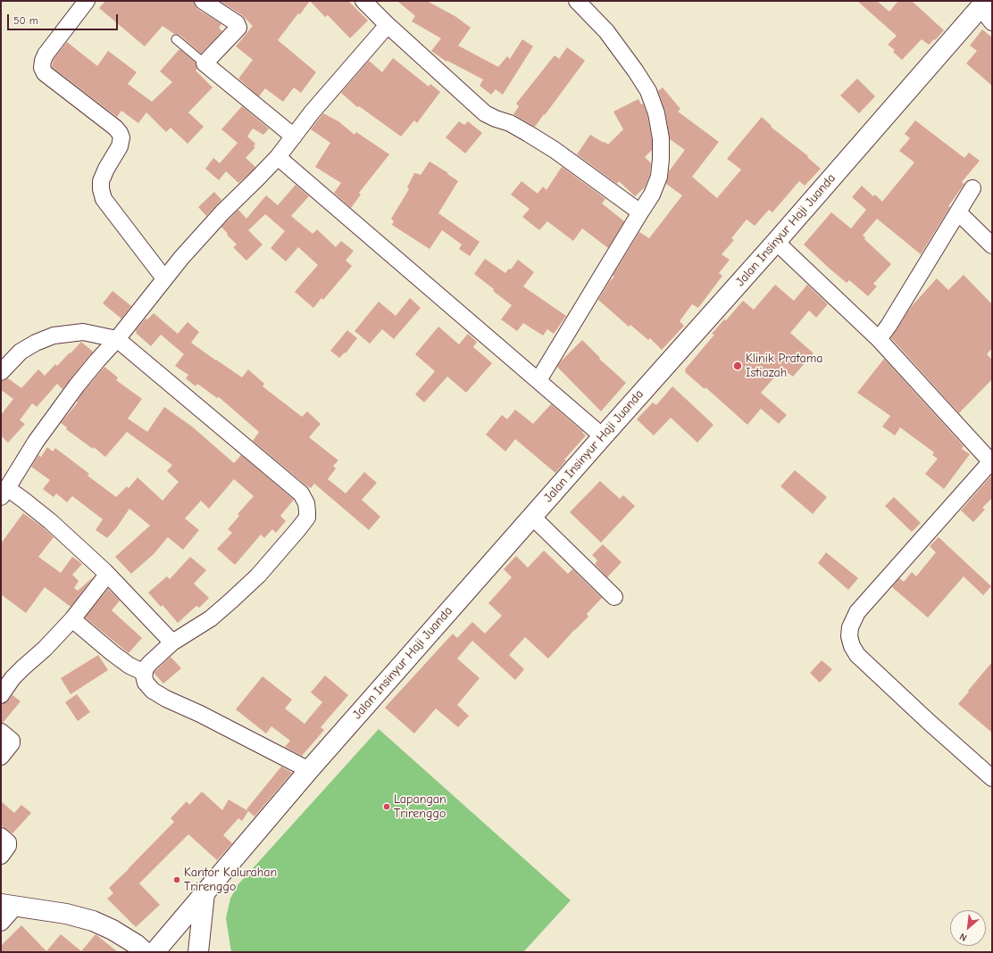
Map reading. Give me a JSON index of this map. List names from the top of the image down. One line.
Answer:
{"streets":{"main road":["Jalan Insinyur Haji Juanda"]},"places":["Klinik Pratama Istiazah","Lapangan Trirenggo","Kantor Kalurahan Trirenggo"],"scale_bar":"50 m","north":"bottom left"}
